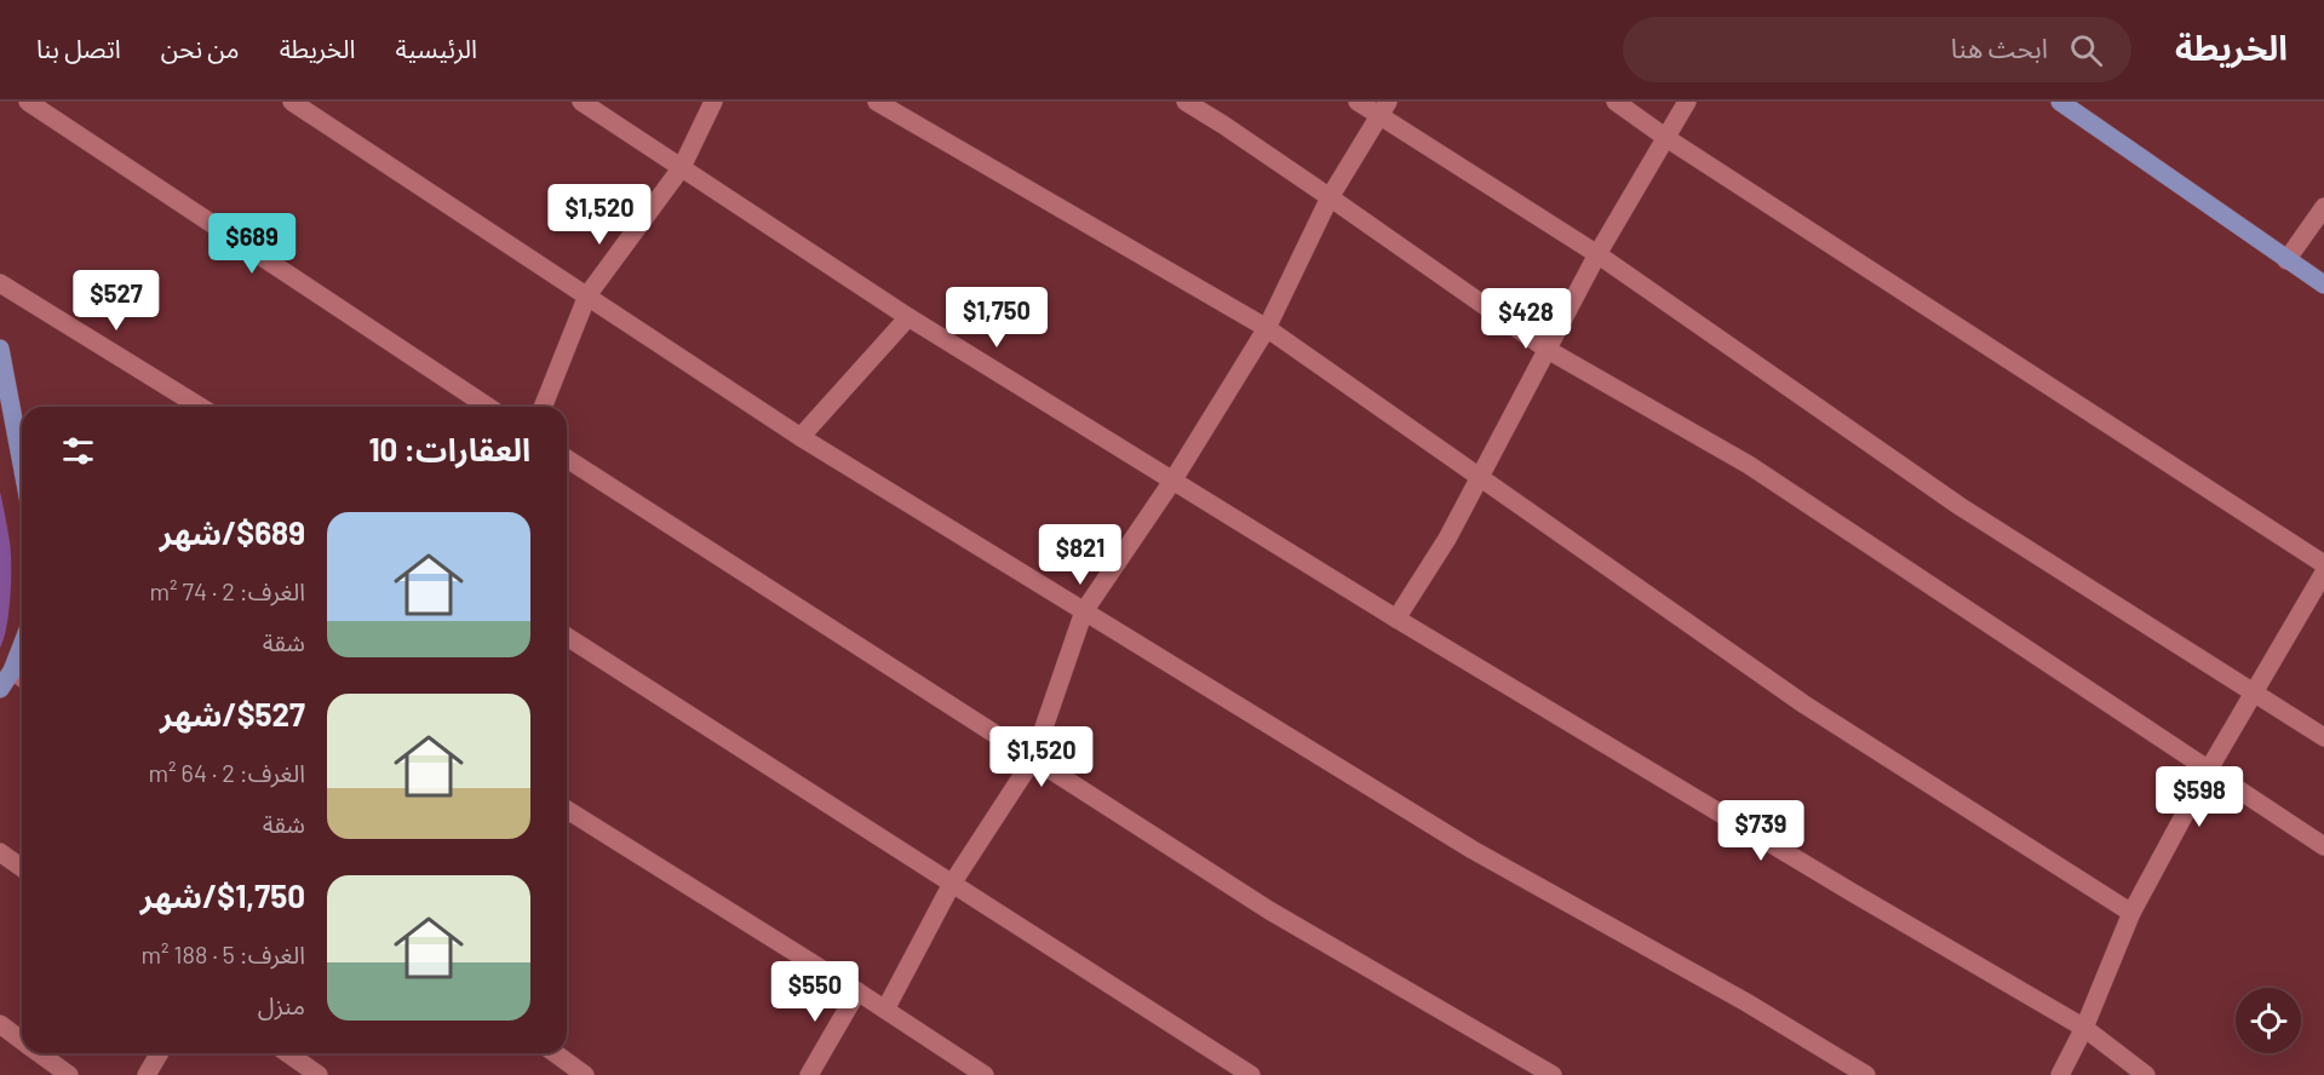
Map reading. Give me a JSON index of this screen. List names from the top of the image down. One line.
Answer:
{"page":{"header":"الخريطة","search":"ابحث هنا","nav":["الرئيسية","الخريطة","من نحن","اتصل بنا"],"price":["$1,520","$689","$527","$1,750","$428","$821","$1,520","$598","$739","$550"],"heading":"العقارات: 10","list":[{"name":"$689/شهر","note":"الغرف: 2 · 74 m² · شقة"},{"name":"$527/شهر","note":"الغرف: 2 · 64 m² · شقة"},{"name":"$1,750/شهر","note":"الغرف: 5 · 188 m² · منزل"}]}}
